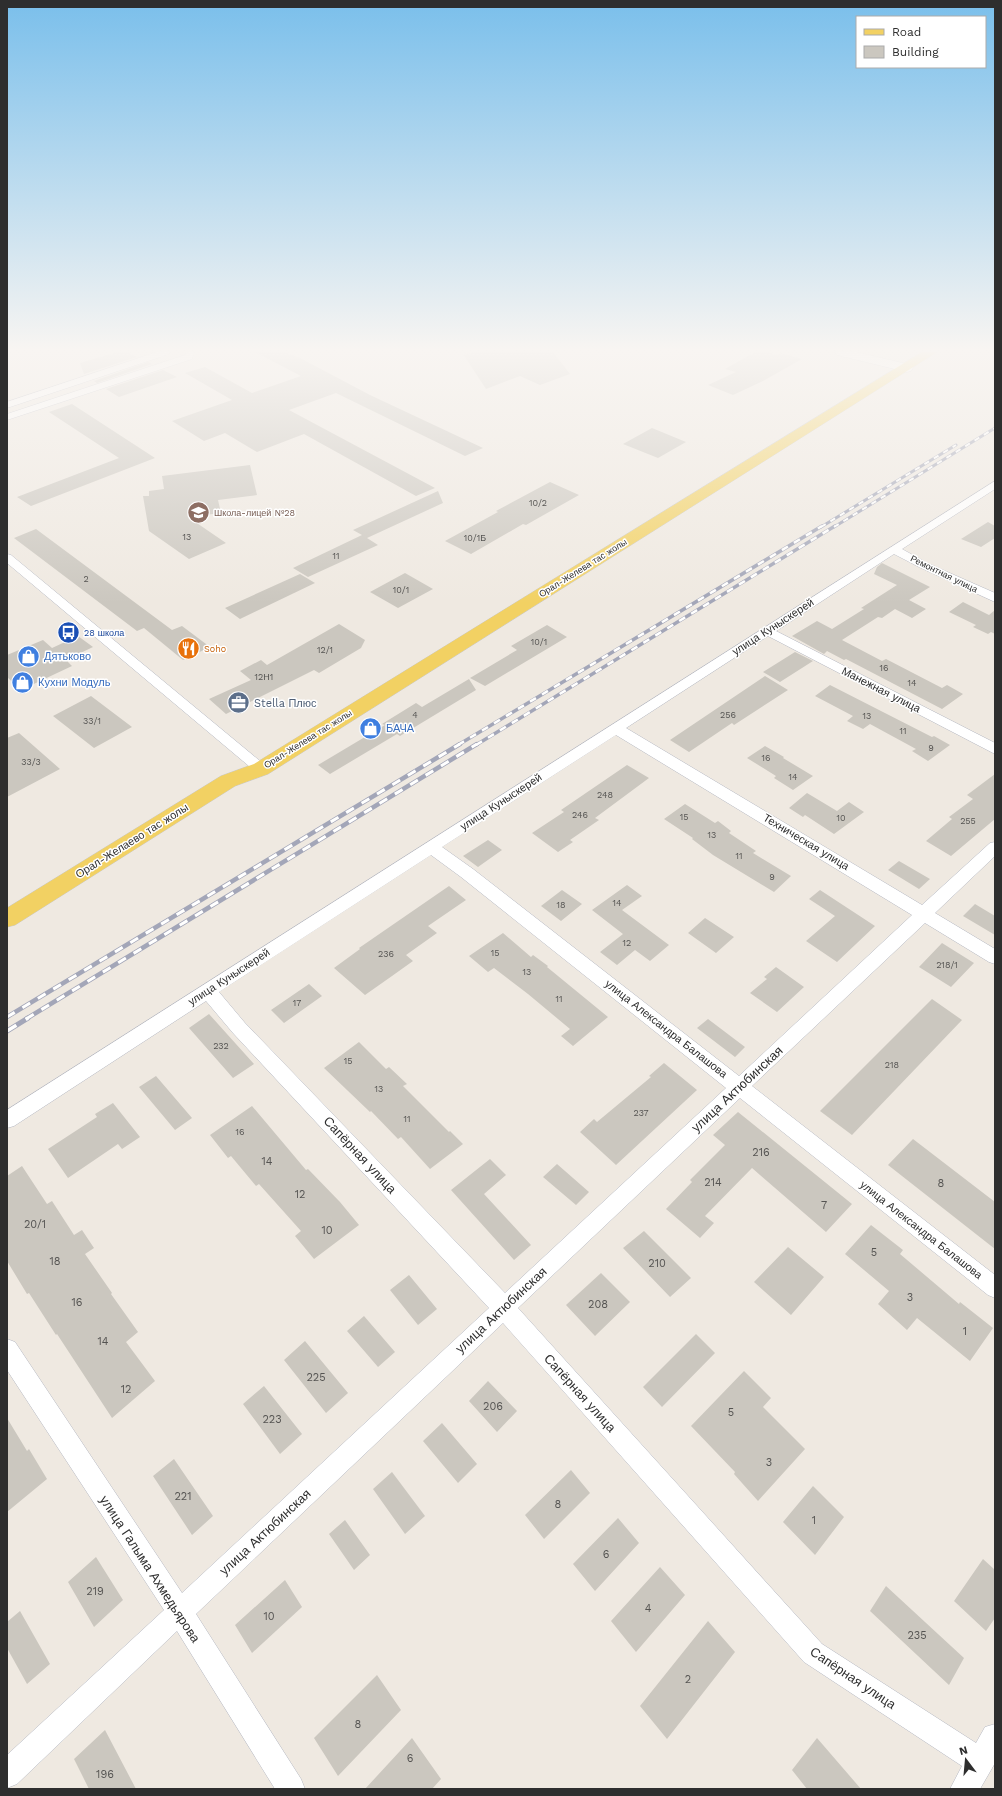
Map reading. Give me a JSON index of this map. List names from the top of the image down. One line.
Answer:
{"streets":{"main road":["Орал-Желева тас жолы","Орал-Желаево тас жолы"],"street":["Ремонтная улица","улица Куныскерей","Манежная улица","Техническая улица","улица Александра Балашова","улица Актюбинская","Сапёрная улица","улица Галыма Ахмедьярова"]},"crossings":[["Орал-Желева тас жолы","Орал-Желаево тас жолы"],["Ремонтная улица","улица Куныскерей"],["улица Куныскерей","Манежная улица"],["улица Куныскерей","Техническая улица"],["улица Куныскерей","улица Александра Балашова"],["улица Куныскерей","Сапёрная улица"],["Техническая улица","улица Актюбинская"],["улица Александра Балашова","улица Актюбинская"],["улица Актюбинская","Сапёрная улица"],["улица Актюбинская","улица Галыма Ахмедьярова"]],"places":{"school or university":["Школа-лицей №28"],"bus stop":["28 школа"],"restaurant":["Soho"],"shop":["Дятьково","Кухни Модуль","БАЧА"],"office":["Stella Плюс"]},"house_numbers":["10/2","13","10/1Б","11","2","10/1","10/1","12/1","16","12Н1","14","4","256","13","33/1","11","9","16","33/3","14","248","246","15","10","255","13","11","9","14","18","12","15","236","218/1","13","11","17","232","15","218","13","237","11","16","216","14","214","8","12","7","20/1","10","5","18","210","3","16","208","1","14","225","12","206","5","223","3","221","8","1","6","219","4","10","235","2","8","6","196"],"legend":["Road","Building"],"north":"top"}
